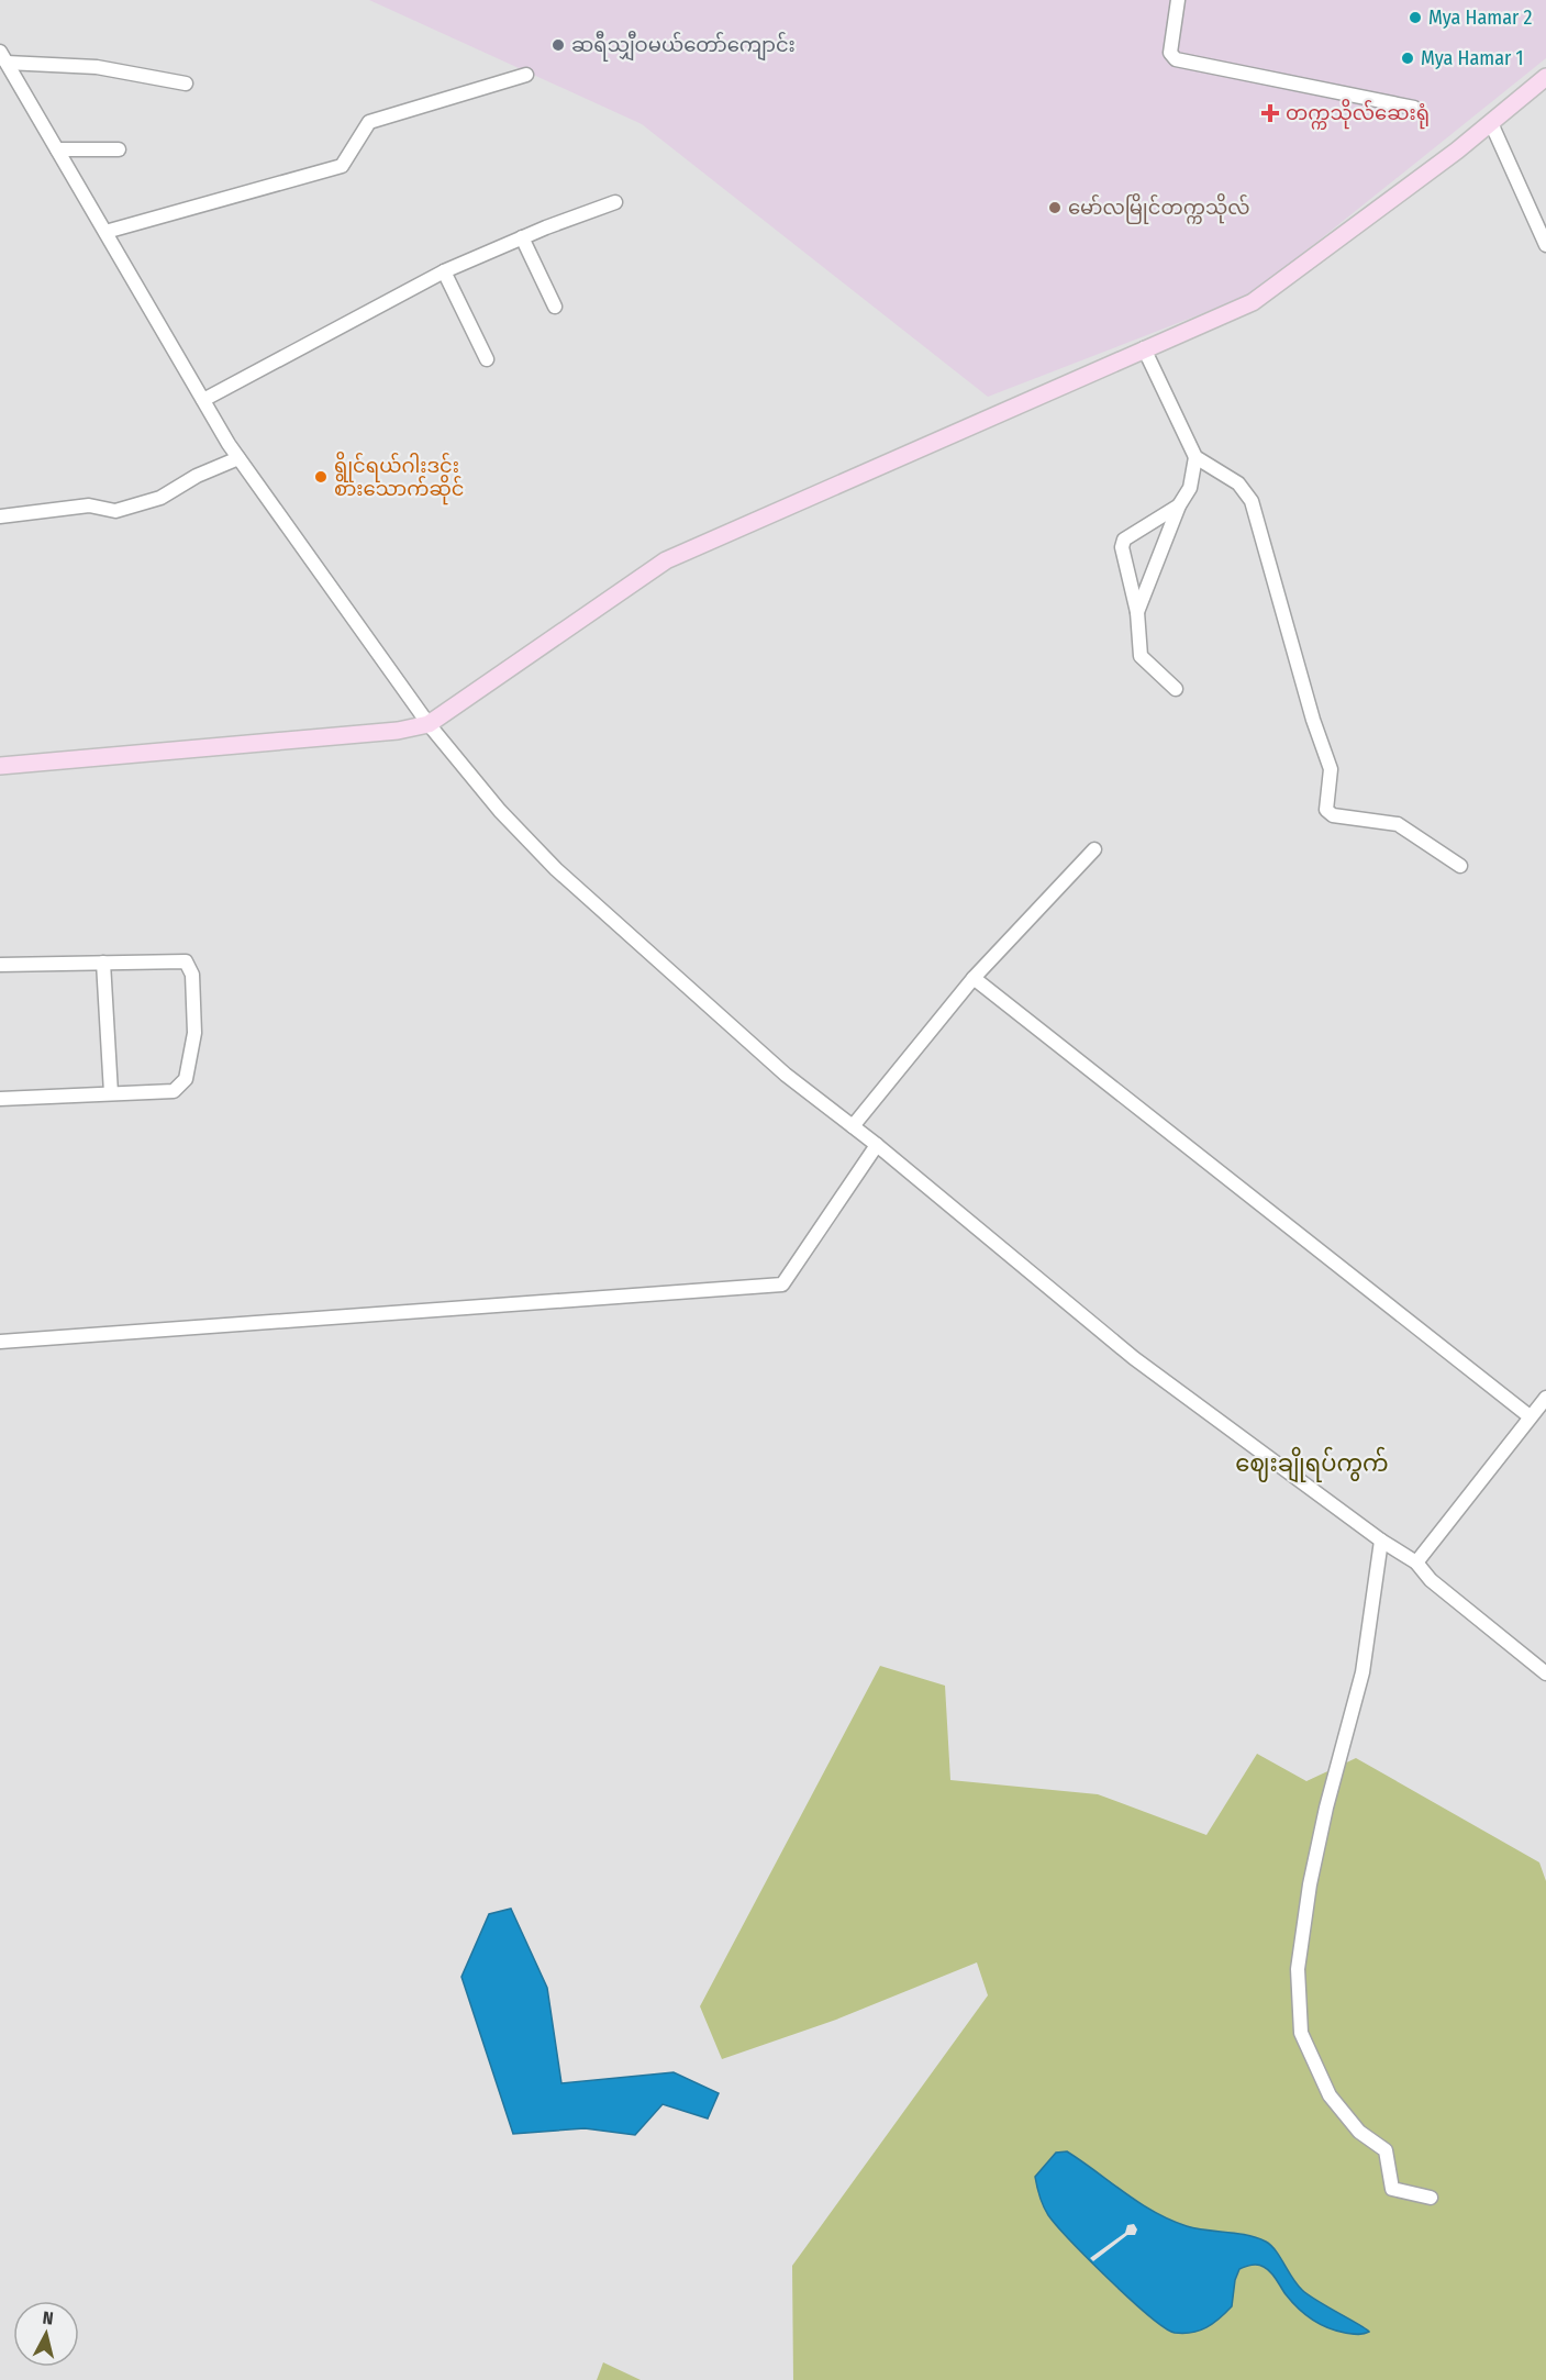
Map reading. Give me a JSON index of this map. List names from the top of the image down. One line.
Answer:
{"districts":["ဈေးချိုရပ်ကွက်"],"places":{"other":["Mya Hamar 2","ဆရီသျှီဝမယ်တော်ကျောင်း","Mya Hamar 1","မော်လမြိုင်တက္ကသိုလ်","ရွိုင်ရယ်ဂါးဒင်း စားသောက်ဆိုင်"],"health":["တက္ကသိုလ်ဆေးရုံ"]},"north":"top"}
